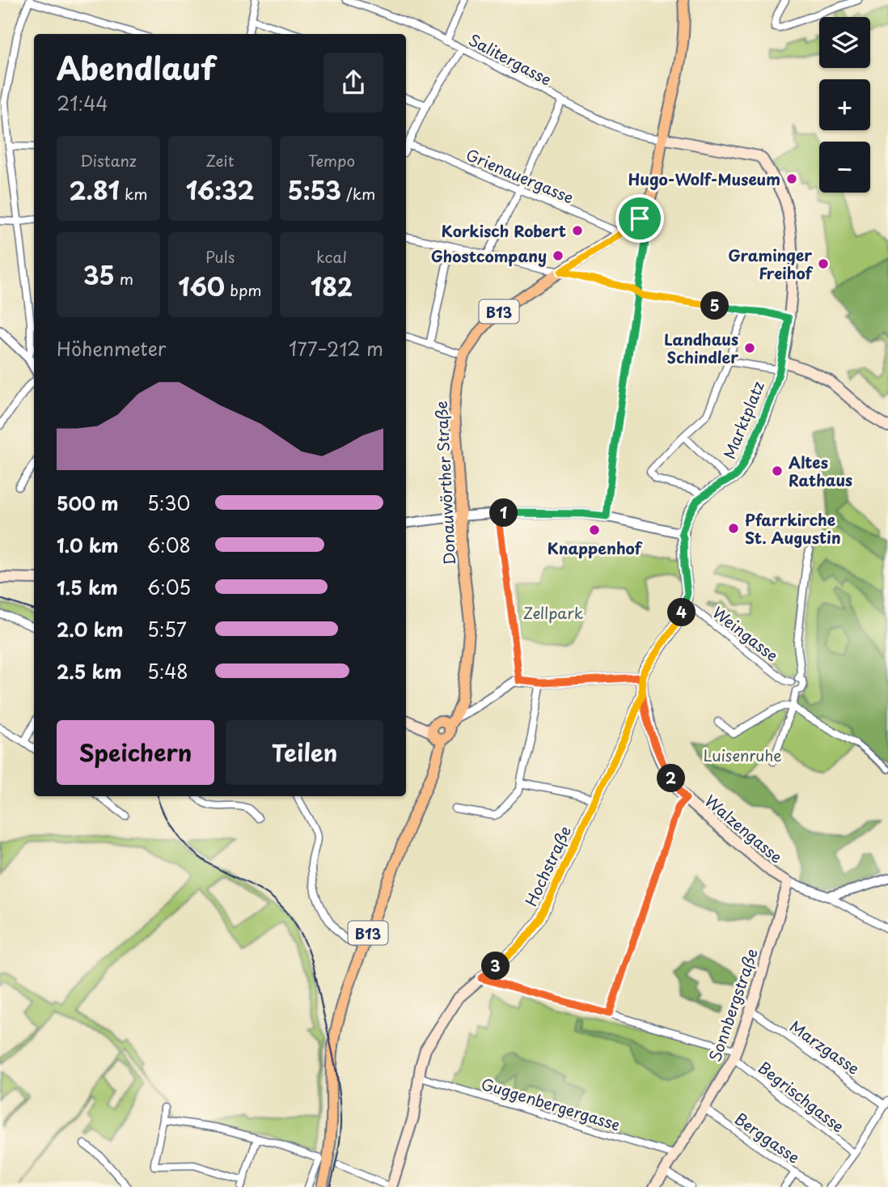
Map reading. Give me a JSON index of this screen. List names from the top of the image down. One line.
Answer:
{"streets":{"main road":["B13","Marktplatz","Donauwörther Straße","Walzengasse","Hochstraße","Sonnbergstraße"],"street":["Salitergasse","Grienauergasse","Weingasse","Marzgasse","Begrischgasse","Guggenbergergasse","Berggasse"]},"crossings":[["Salitergasse","B13"],["Salitergasse","Marktplatz"],["Salitergasse","Donauwörther Straße"],["Grienauergasse","Donauwörther Straße"],["B13","Marktplatz"],["B13","Donauwörther Straße"],["Marktplatz","Donauwörther Straße"],["Walzengasse","Hochstraße"],["Walzengasse","Sonnbergstraße"],["Hochstraße","Guggenbergergasse"],["Sonnbergstraße","Marzgasse"],["Sonnbergstraße","Begrischgasse"],["Sonnbergstraße","Guggenbergergasse"],["Sonnbergstraße","Berggasse"]],"parks":["Zellpark","Luisenruhe"],"places":["Hugo-Wolf-Museum","Korkisch Robert","Ghostcompany","Graminger Freihof","Landhaus Schindler","Altes Rathaus","Pfarrkirche St. Augustin","Knappenhof"],"page":{"map_buttons":["+","−"],"heading":["Abendlauf","21:44"],"stats":[["Distanz","2.81 km"],["Zeit","16:32"],["Tempo","5:53 /km"],["35 m"],["Puls","160 bpm"],["kcal","182"]],"pins":["5","1","4","2","3"],"chart":["Höhenmeter","177–212 m"],"list":[{"name":"500 m","note":"5:30"},{"name":"1.0 km","note":"6:08"},{"name":"1.5 km","note":"6:05"},{"name":"2.0 km","note":"5:57"},{"name":"2.5 km","note":"5:48"}],"buttons":["Speichern","Teilen"]}}
